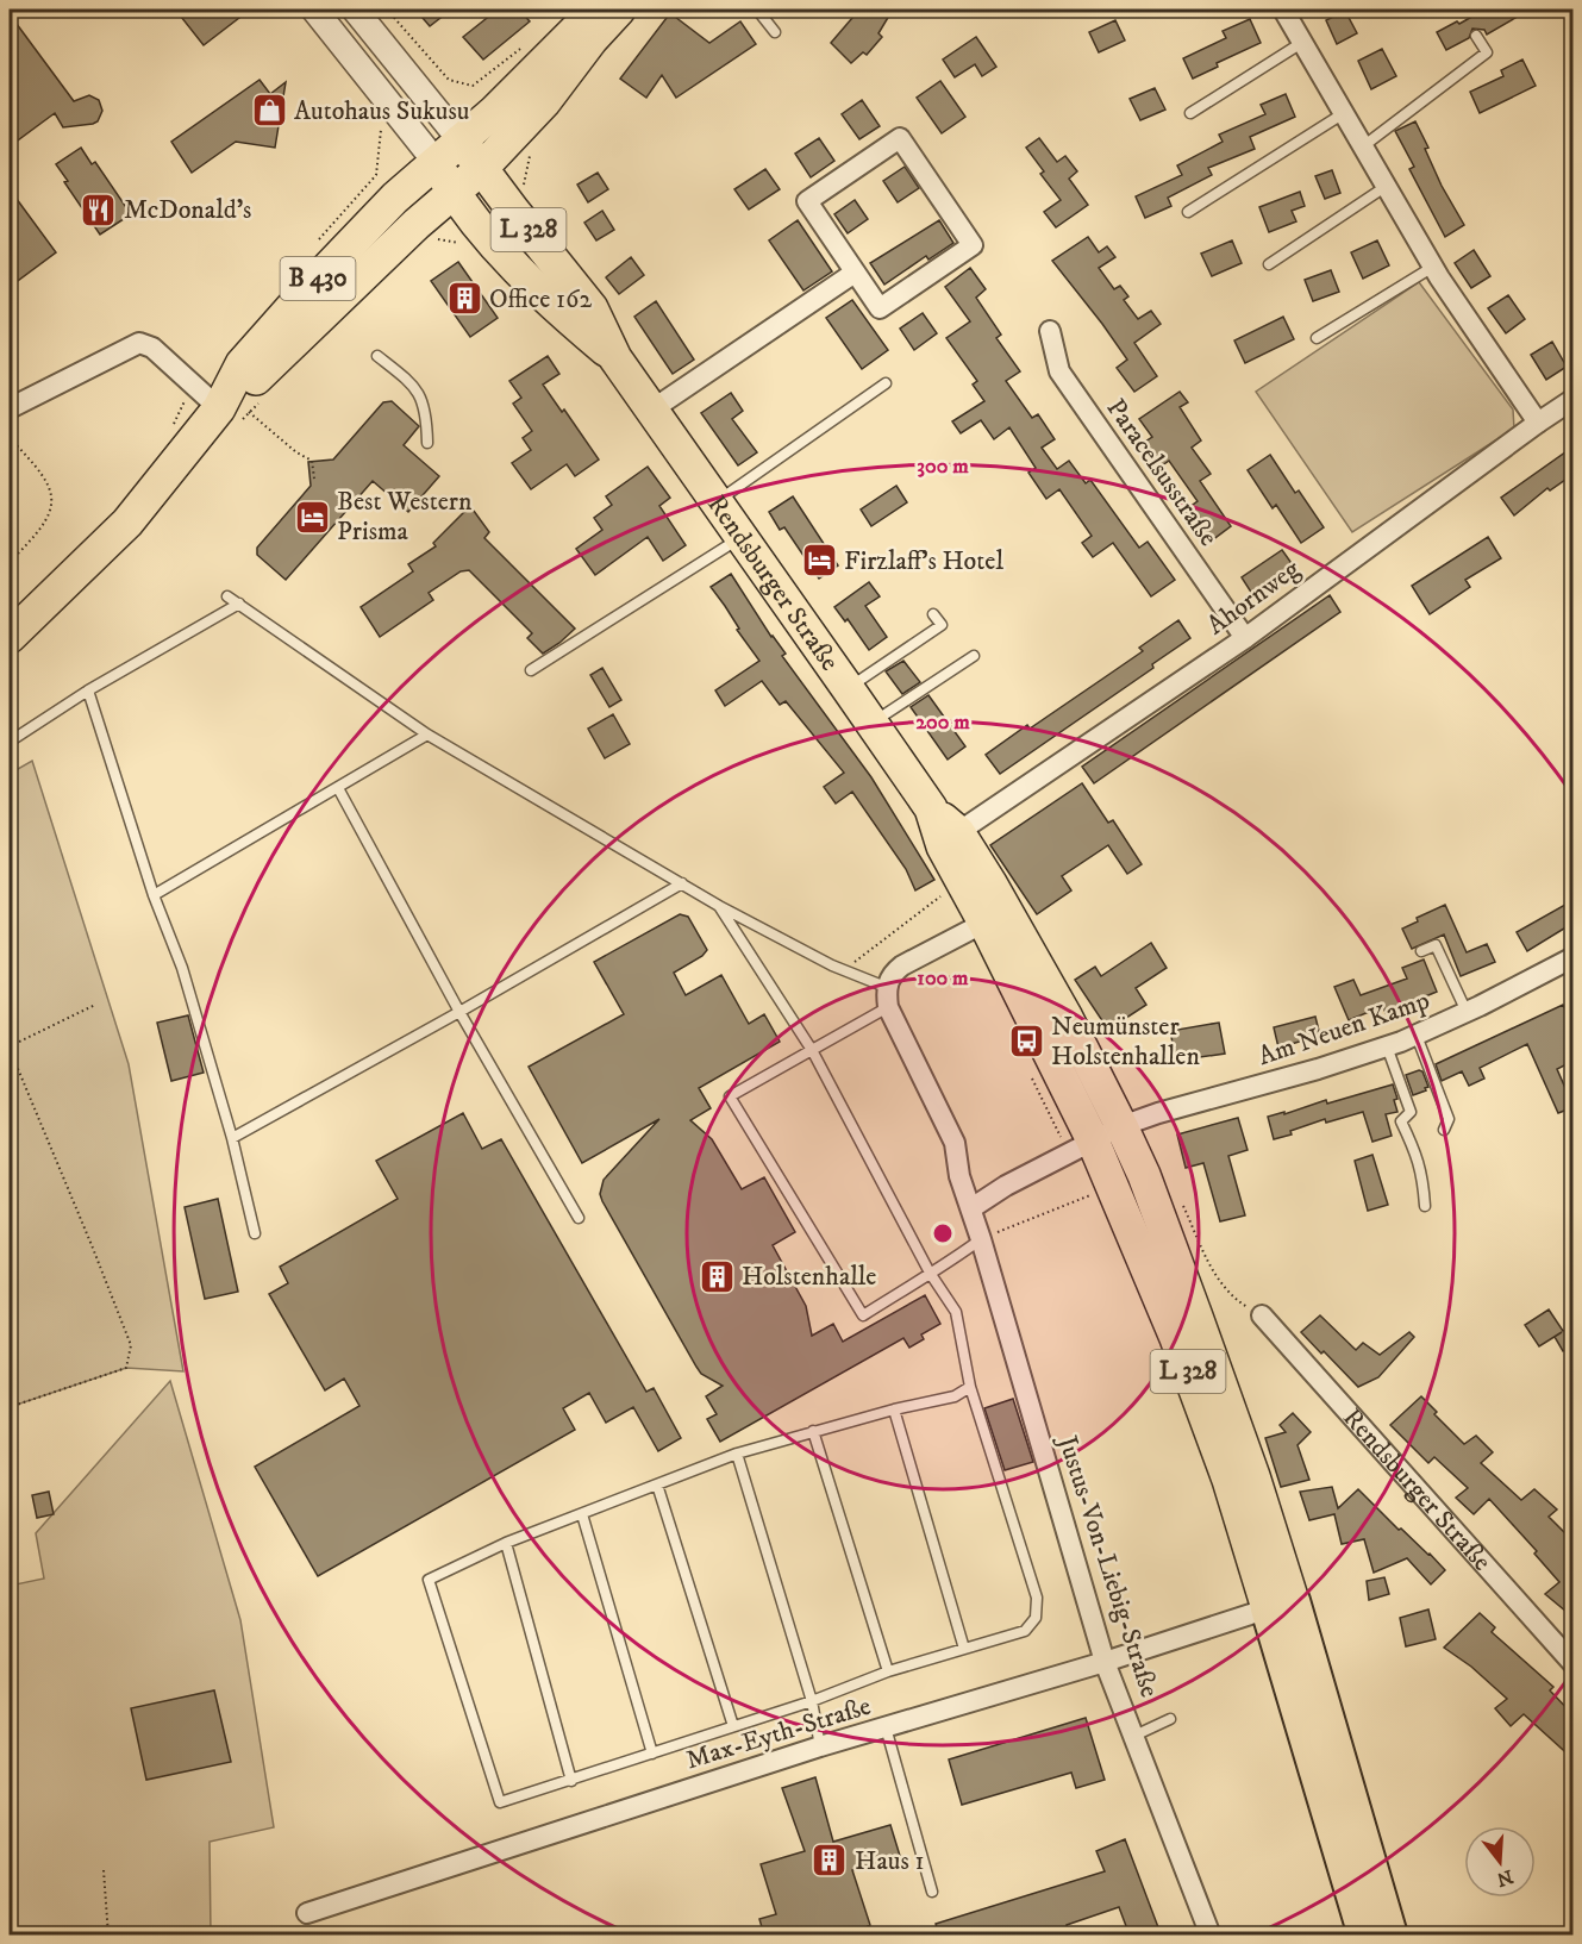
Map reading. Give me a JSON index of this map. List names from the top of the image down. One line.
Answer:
{"streets":{"highway":["L 328"],"main road":["B 430","Rendsburger Straße"],"street":["Paracelsusstraße","Ahornweg","Am Neuen Kamp","Justus-Von-Liebig-Straße","Max-Eyth-Straße"]},"crossings":[["L 328","Rendsburger Straße"],["L 328","Am Neuen Kamp"],["L 328","Max-Eyth-Straße"],["B 430","Rendsburger Straße"],["Paracelsusstraße","Ahornweg"],["Rendsburger Straße","Ahornweg"],["Rendsburger Straße","Am Neuen Kamp"],["Justus-Von-Liebig-Straße","Max-Eyth-Straße"]],"places":{"shop":["Autohaus Sukusu"],"restaurant":["McDonald's"],"building":["Office 162","Holstenhalle","Haus 1"],"hotel":["Best Western Prisma","Firzlaff's Hotel"],"bus stop":["Neumünster Holstenhallen"]},"north":"bottom","rings":["300 m","200 m","100 m"]}
